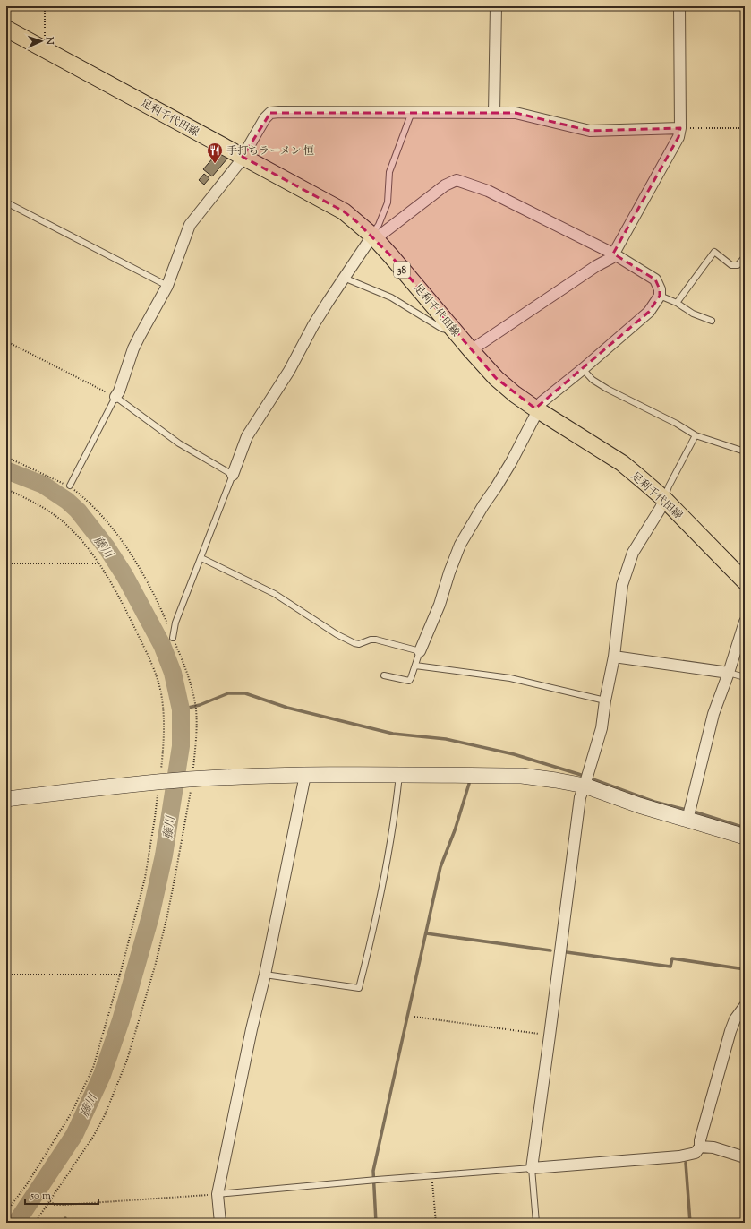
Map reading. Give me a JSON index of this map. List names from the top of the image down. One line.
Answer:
{"streets":{"main road":["足利千代田線","38"]},"water":["藤川"],"places":{"restaurant":["手打ちラーメン 恒"]},"scale_bar":"50 m","north":"right"}
